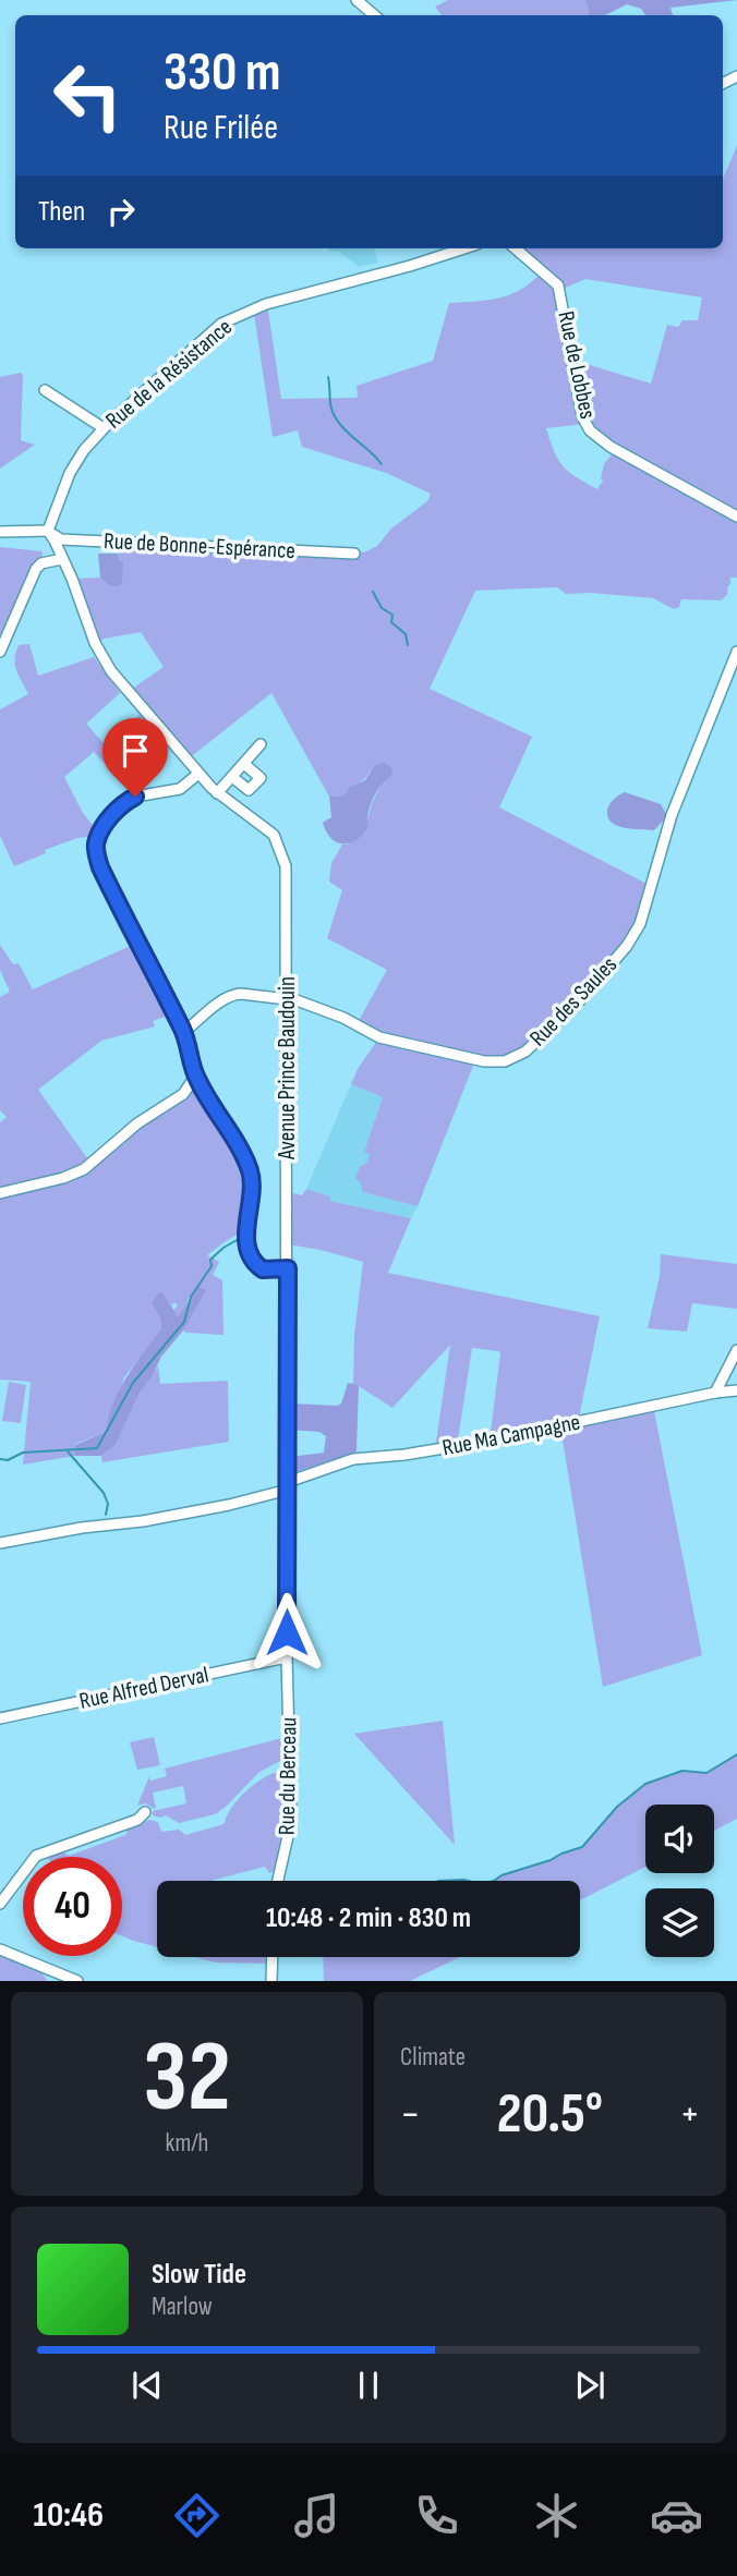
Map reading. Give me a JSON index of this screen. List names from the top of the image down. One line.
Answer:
{"streets":{"street":["Rue de Lobbes","Rue de la Résistance","Rue de Bonne-Espérance","Rue des Saules","Avenue Prince Baudouin","Rue Ma Campagne","Rue Alfred Derval","Rue du Berceau"]},"crossings":[["Rue de la Résistance","Rue de Bonne-Espérance"],["Rue de la Résistance","Avenue Prince Baudouin"],["Rue de Bonne-Espérance","Avenue Prince Baudouin"],["Rue des Saules","Avenue Prince Baudouin"],["Avenue Prince Baudouin","Rue Ma Campagne"],["Avenue Prince Baudouin","Rue Alfred Derval"],["Avenue Prince Baudouin","Rue du Berceau"],["Rue Alfred Derval","Rue du Berceau"]],"page":{"turn":["330 m","Rue Frilée"],"then":"Then","limit":"40","trip":"10:48 · 2 min · 830 m","tile":[["32","km/h"],"Climate"],"heat":["−","20.5°","+"],"song":["Slow Tide","Marlow"],"tabs":"10:46"}}
